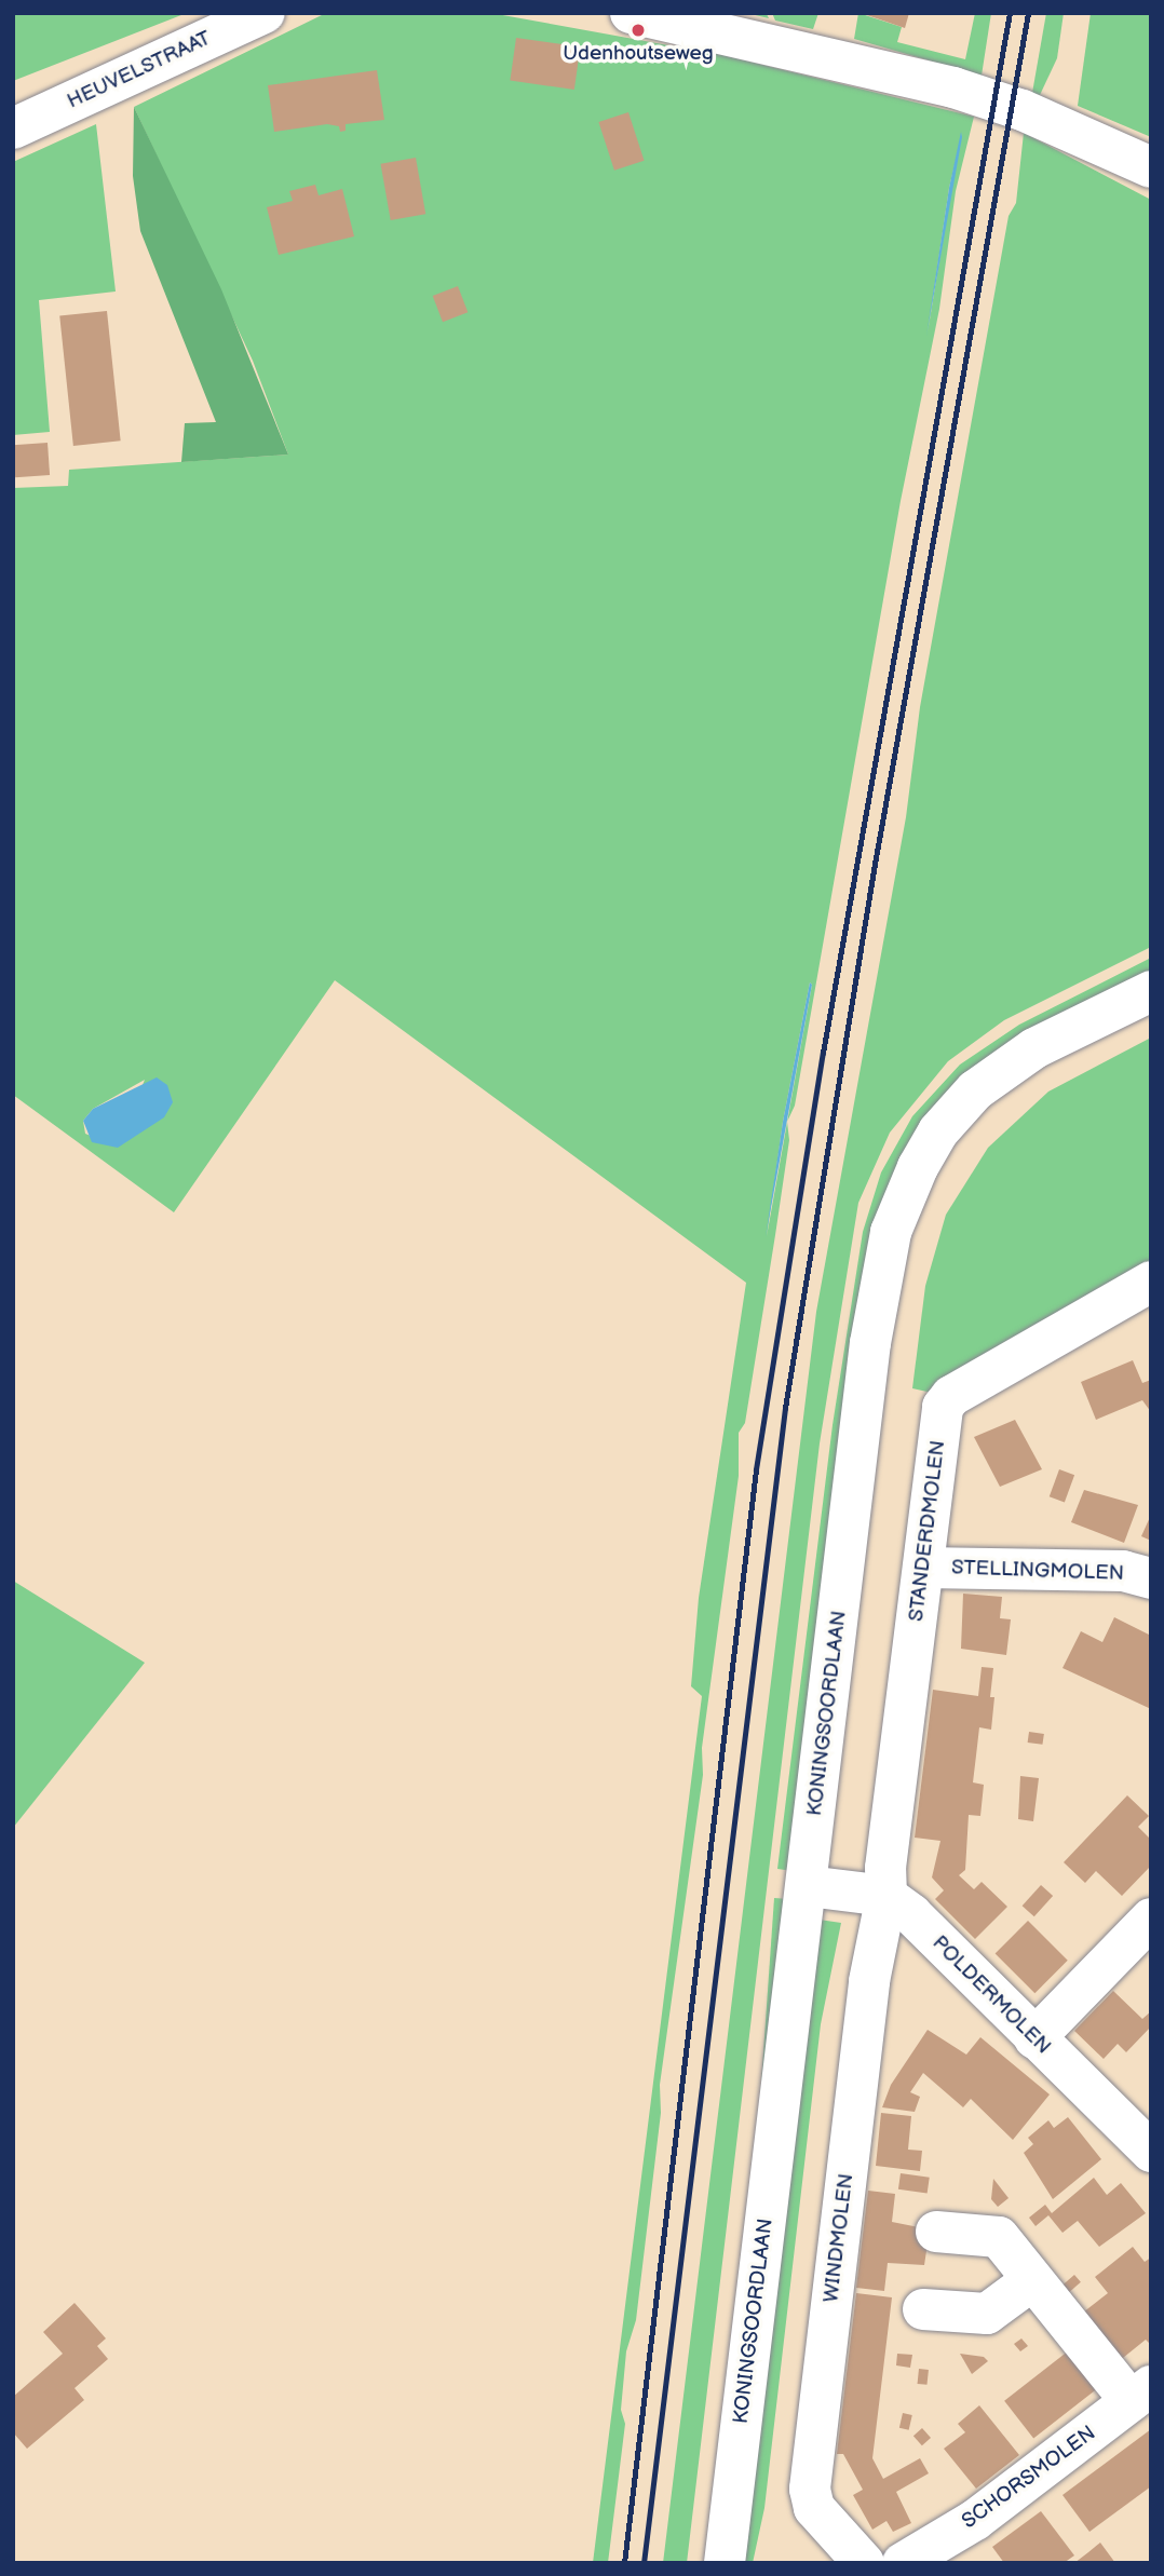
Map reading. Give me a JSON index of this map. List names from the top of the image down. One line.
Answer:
{"streets":{"street":["HEUVELSTRAAT","STANDERDMOLEN","STELLINGMOLEN","KONINGSOORDLAAN","POLDERMOLEN","WINDMOLEN","SCHORSMOLEN"]},"crossings":[["STANDERDMOLEN","STELLINGMOLEN"],["STANDERDMOLEN","POLDERMOLEN"],["STANDERDMOLEN","WINDMOLEN"],["POLDERMOLEN","WINDMOLEN"]],"places":["Udenhoutseweg"]}
